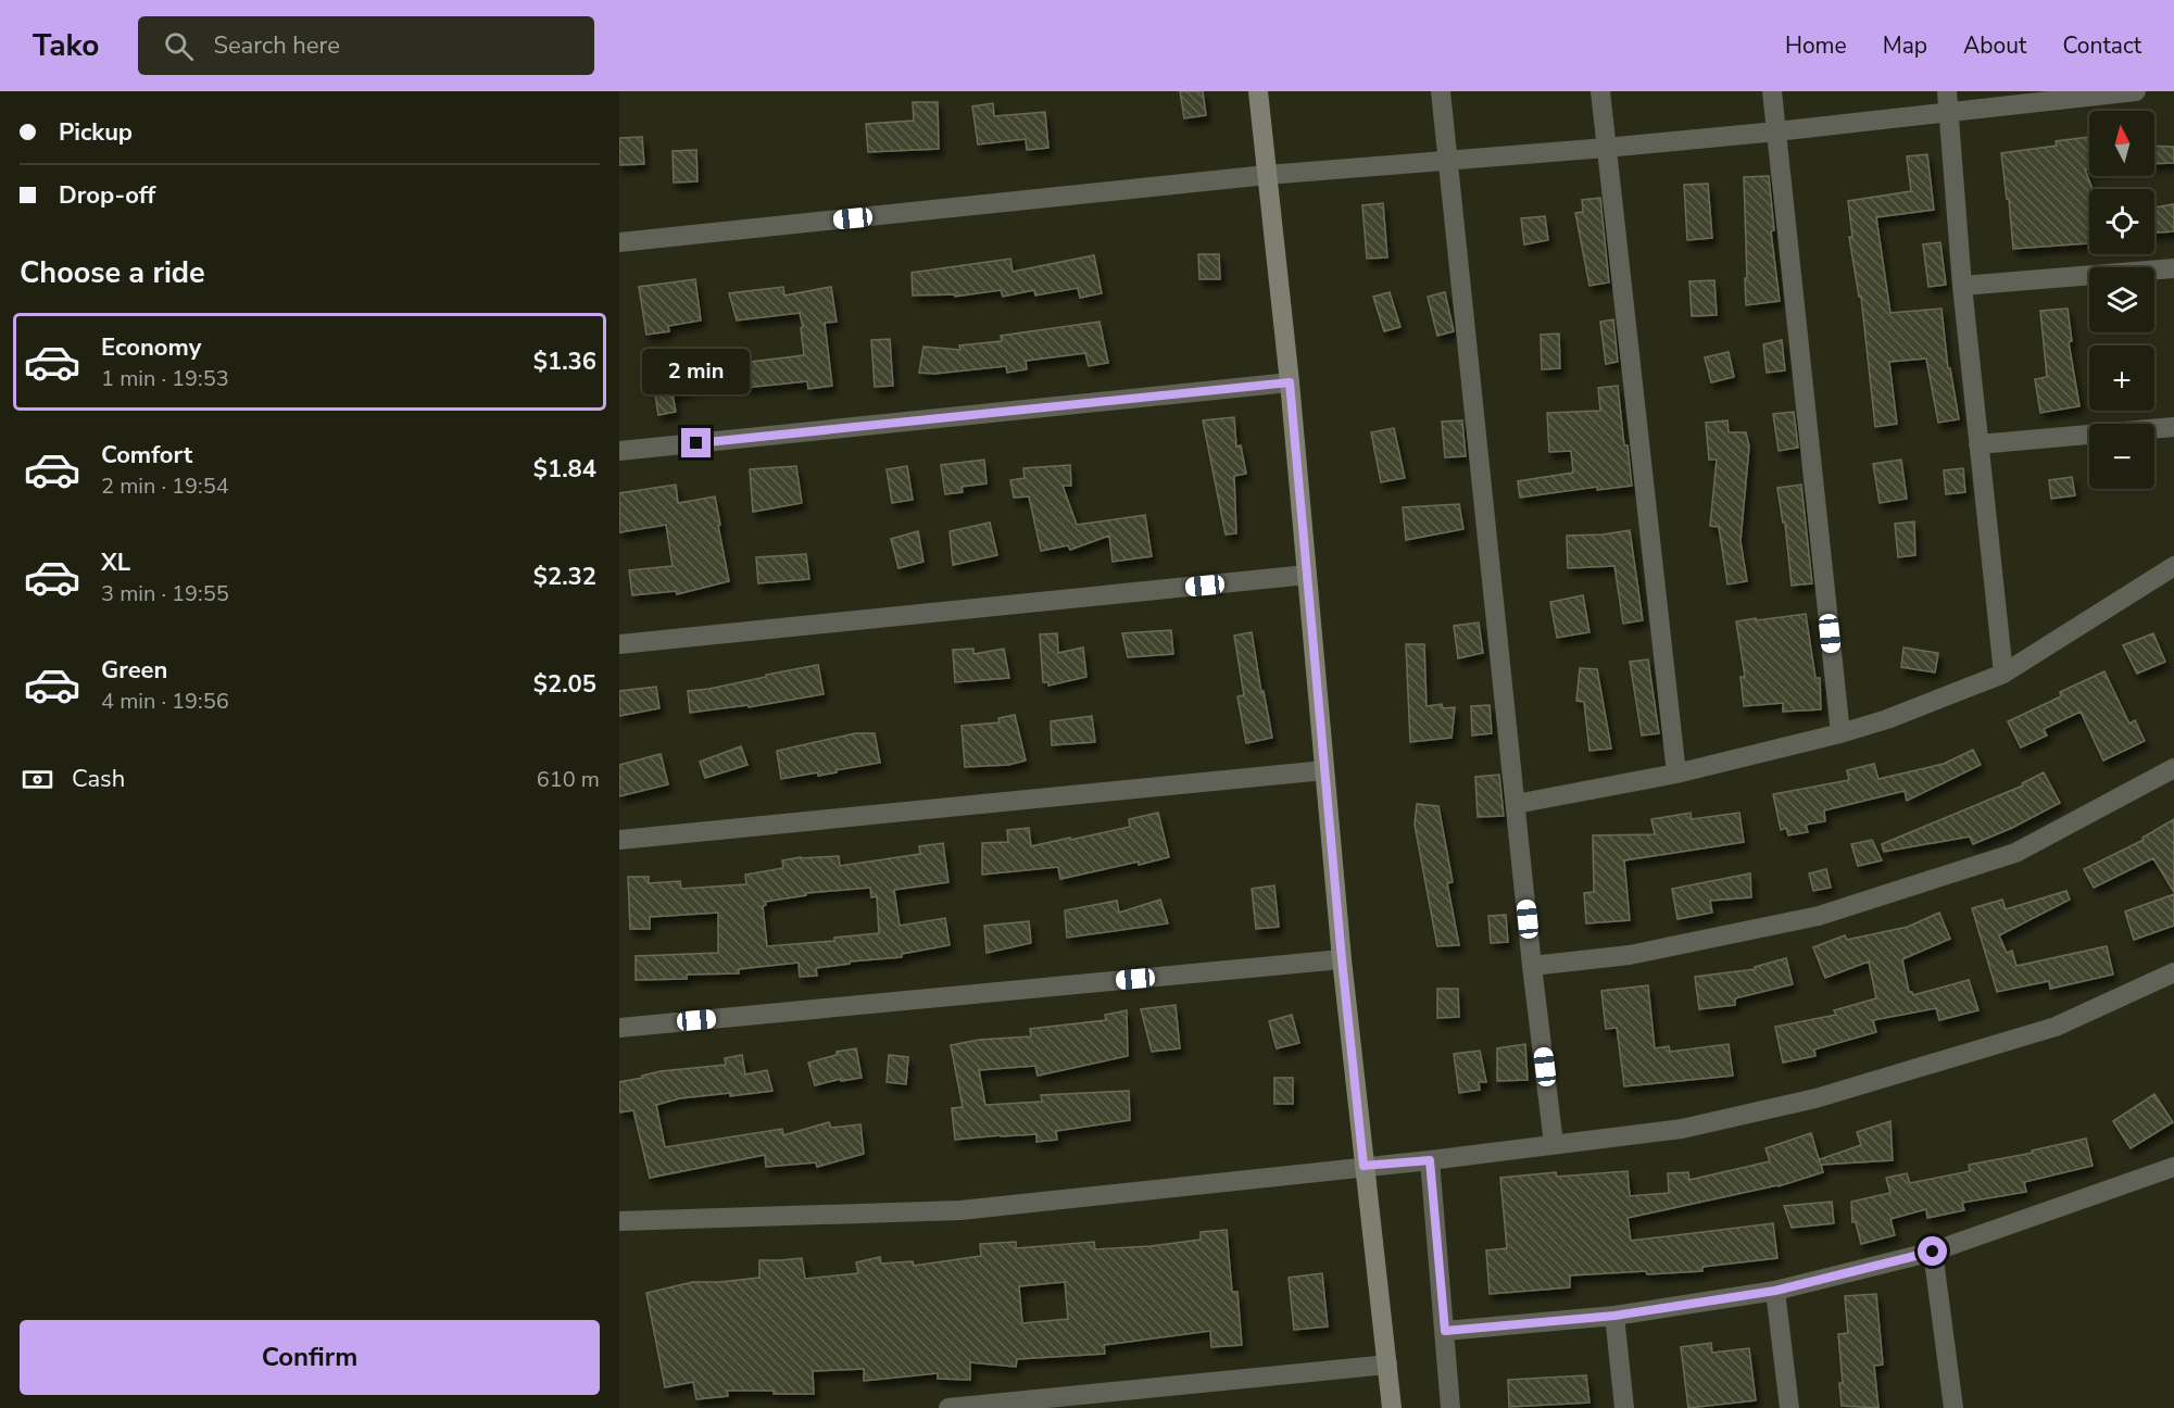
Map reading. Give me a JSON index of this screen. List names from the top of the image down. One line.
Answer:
{"north":"top","page":{"header":"Tako","search":"Search here","nav":["Home","Map","About","Contact"],"banner":["Pickup","Drop-off"],"map_buttons":["+","−"],"heading":"Choose a ride","list":[{"name":"Economy","note":"1 min · 19:53","value":"$1.36"},{"name":"Comfort","note":"2 min · 19:54","value":"$1.84"},{"name":"XL","note":"3 min · 19:55","value":"$2.32"},{"name":"Green","note":"4 min · 19:56","value":"$2.05"}],"bubble":"2 min","pay":["Cash","610 m"],"buttons":"Confirm"}}
